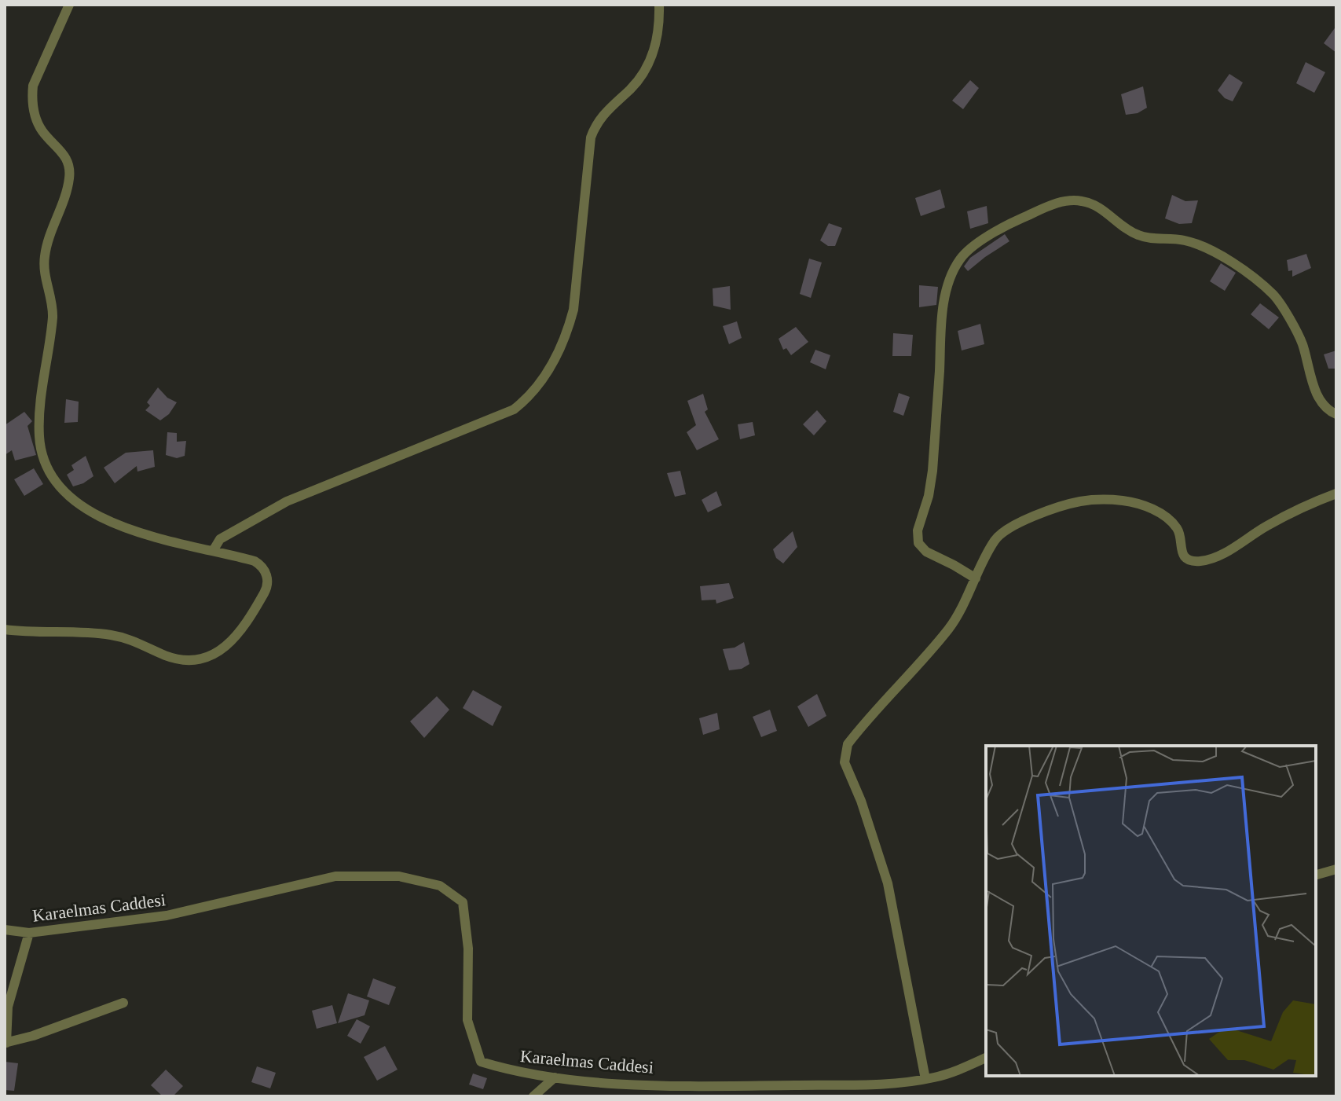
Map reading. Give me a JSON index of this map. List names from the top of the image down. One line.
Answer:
{"streets":{"street":["Karaelmas Caddesi"]}}
